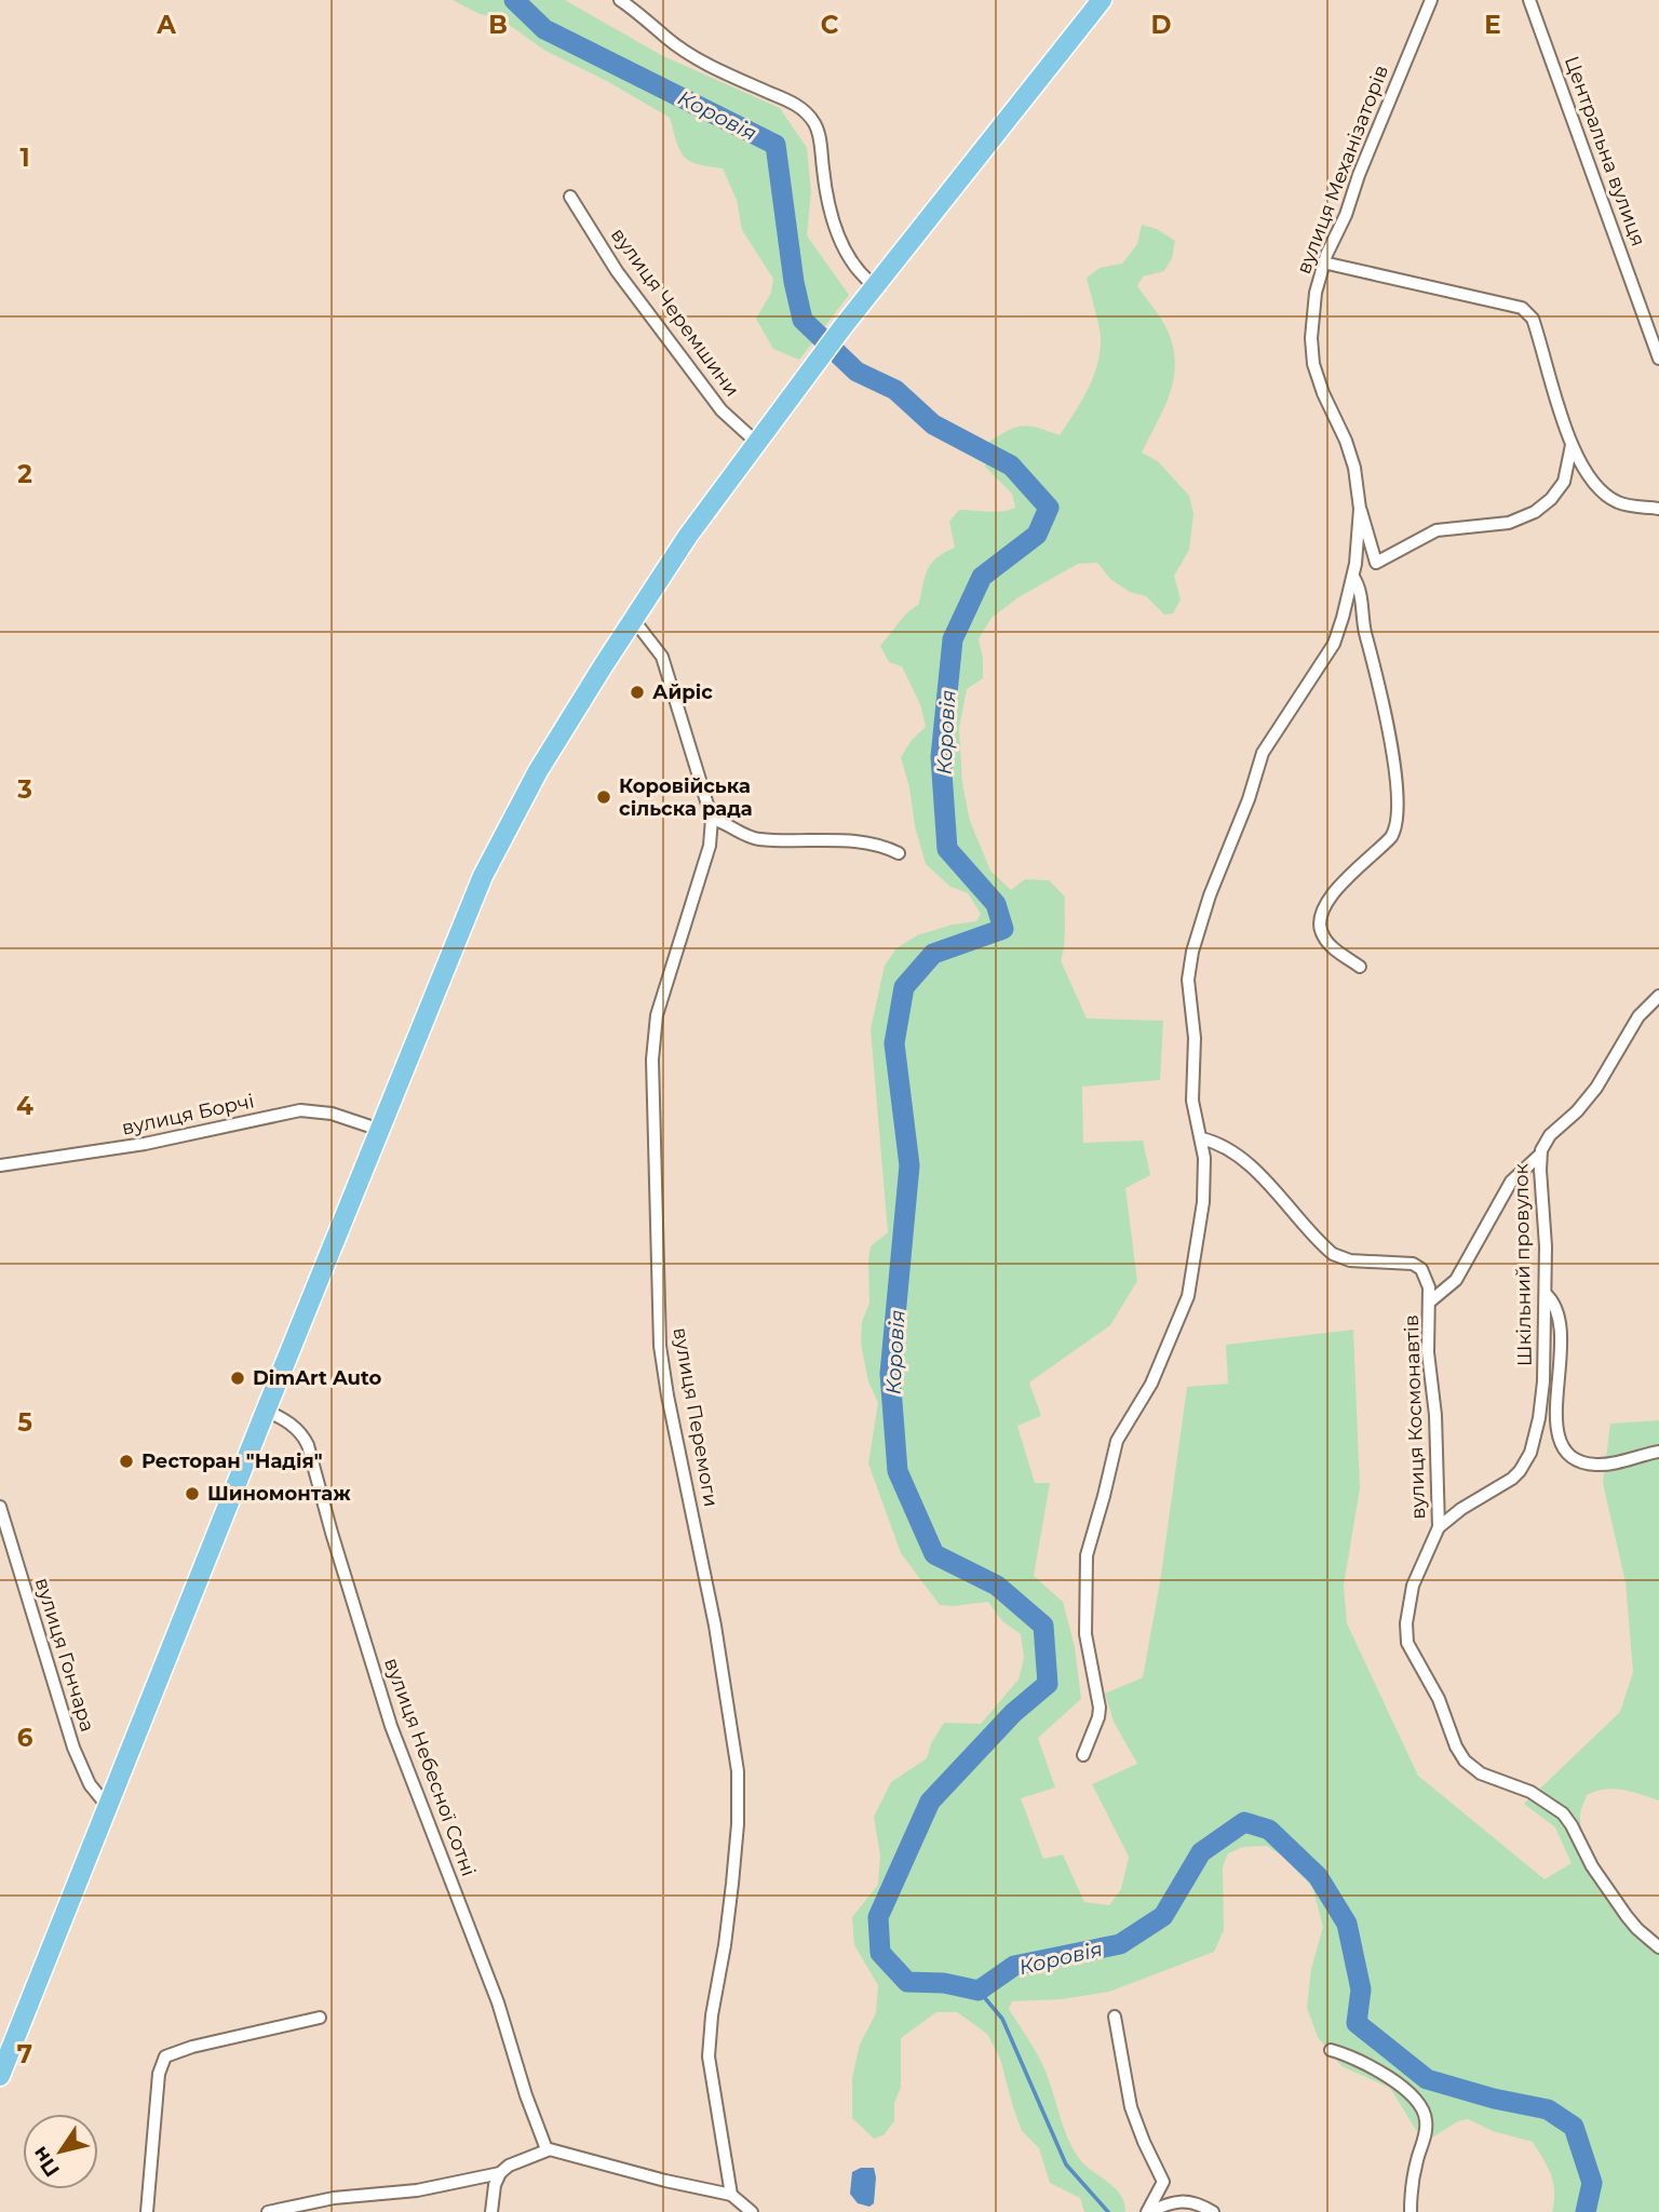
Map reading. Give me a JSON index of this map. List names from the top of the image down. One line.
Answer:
{"streets":{"street":["Центральна вулиця","вулиця Механізаторів","вулиця Черемшини","вулиця Борчі","Шкільний провулок","вулиця Перемоги","вулиця Космонавтів","вулиця Гончара","вулиця Небесної Сотні"]},"crossings":[["вулиця Механізаторів","вулиця Космонавтів"],["Шкільний провулок","вулиця Космонавтів"]],"water":["Коровія"],"places":["Айріс","Коровійська сільска рада","DimArt Auto","Ресторан \"Надія\"","Шиномонтаж"],"north":"bottom left","grid":{"columns":["A","B","C","D","E"],"rows":["1","2","3","4","5","6","7"]}}
